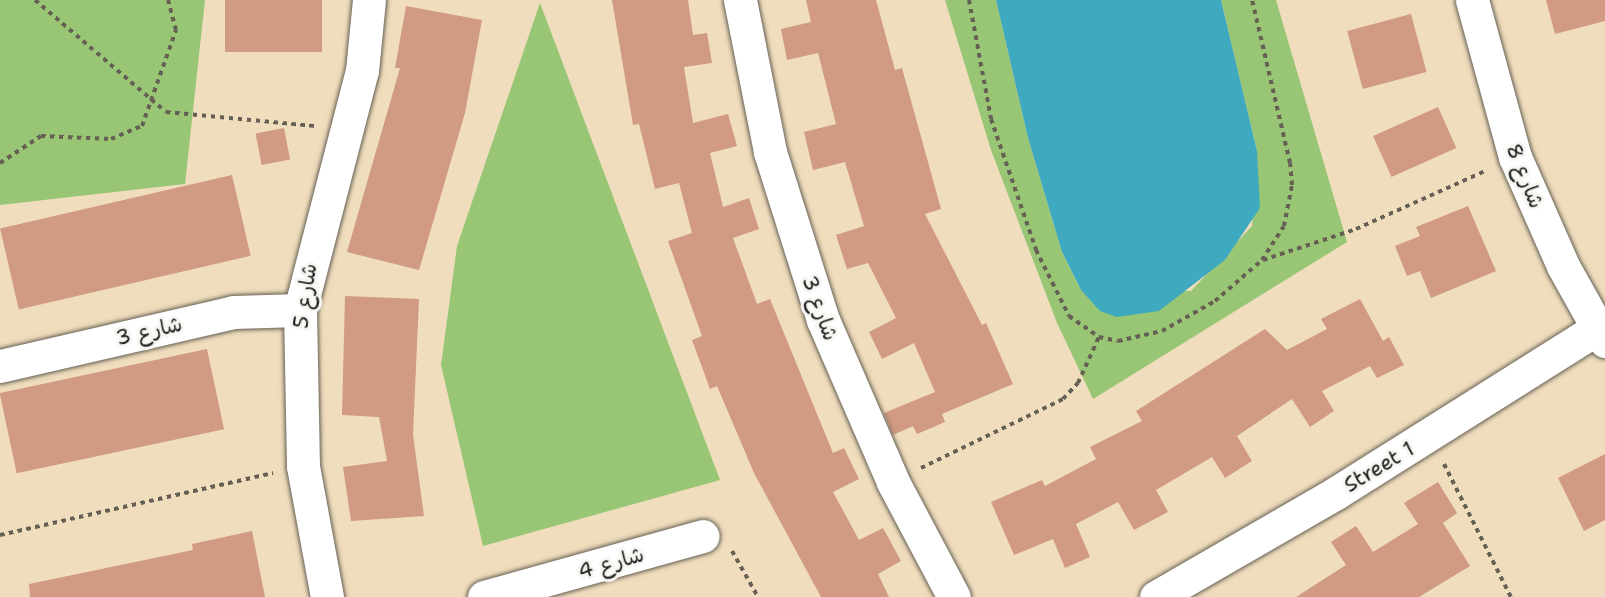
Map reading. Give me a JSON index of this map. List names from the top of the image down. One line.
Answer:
{"streets":{"street":["شارع 8","شارع 5","شارع 3","Street 1","شارع 4"]},"crossings":[["شارع 8","Street 1"],["شارع 5","شارع 3"]]}
